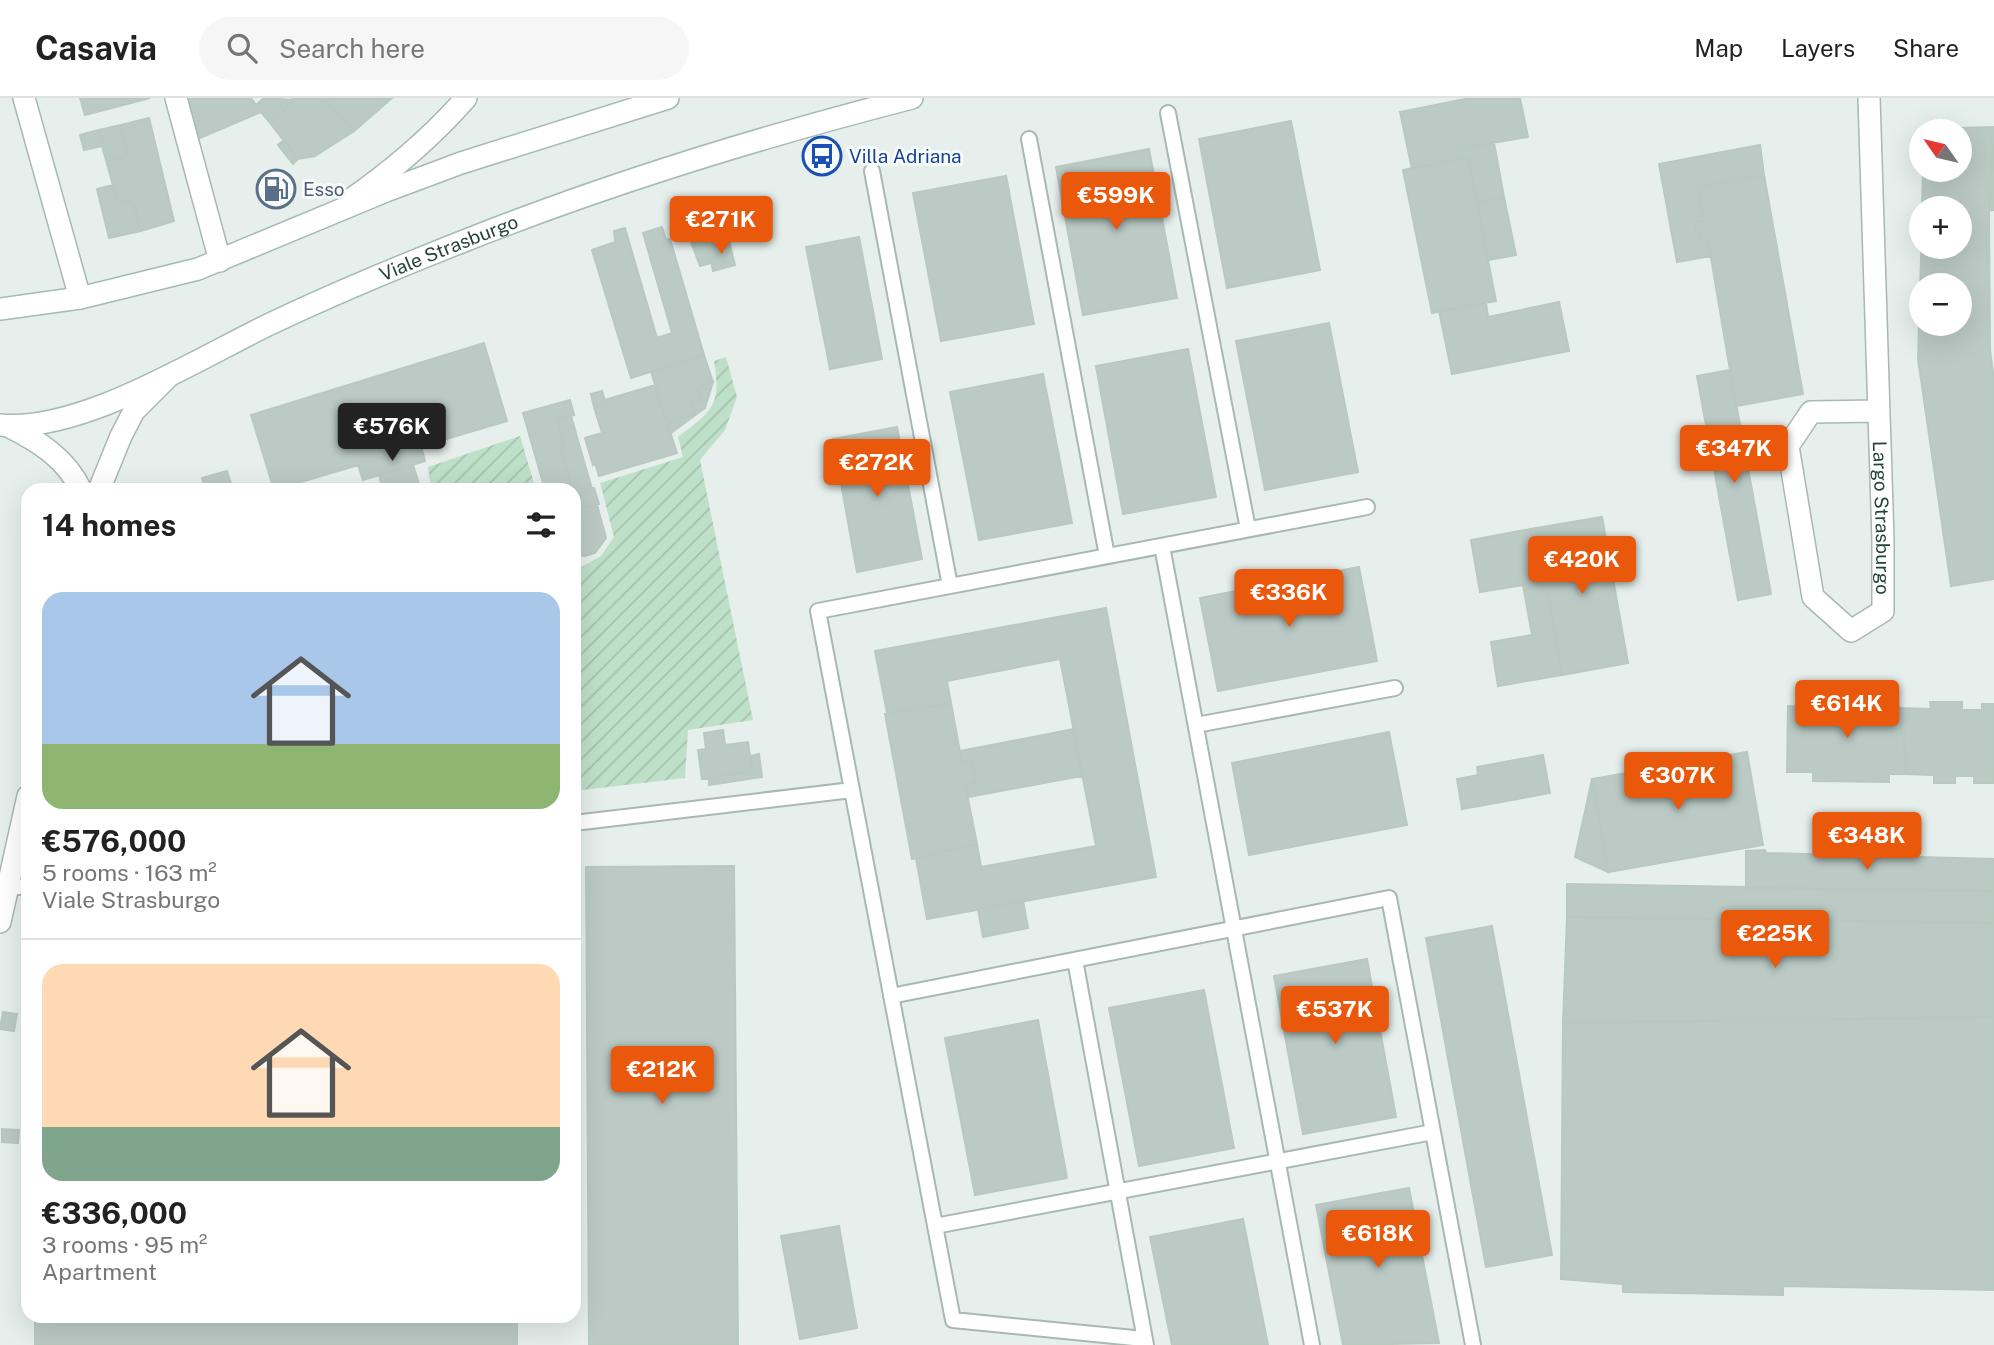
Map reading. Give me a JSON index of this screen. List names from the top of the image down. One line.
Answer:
{"streets":{"street":["Viale Strasburgo","Largo Strasburgo"]},"places":{"bus stop":["Villa Adriana"],"fuel station":["Esso"]},"north":"top left","page":{"header":"Casavia","search":"Search here","nav":["Map","Layers","Share"],"map_buttons":["+","−"],"price":["€599K","€271K","€576K","€347K","€272K","€420K","€336K","€614K","€307K","€348K","€225K","€537K","€212K","€618K"],"heading":"14 homes","list":[{"name":"€576,000","note":"5 rooms · 163 m² · Viale Strasburgo"},{"name":"€336,000","note":"3 rooms · 95 m² · Apartment"}]}}
